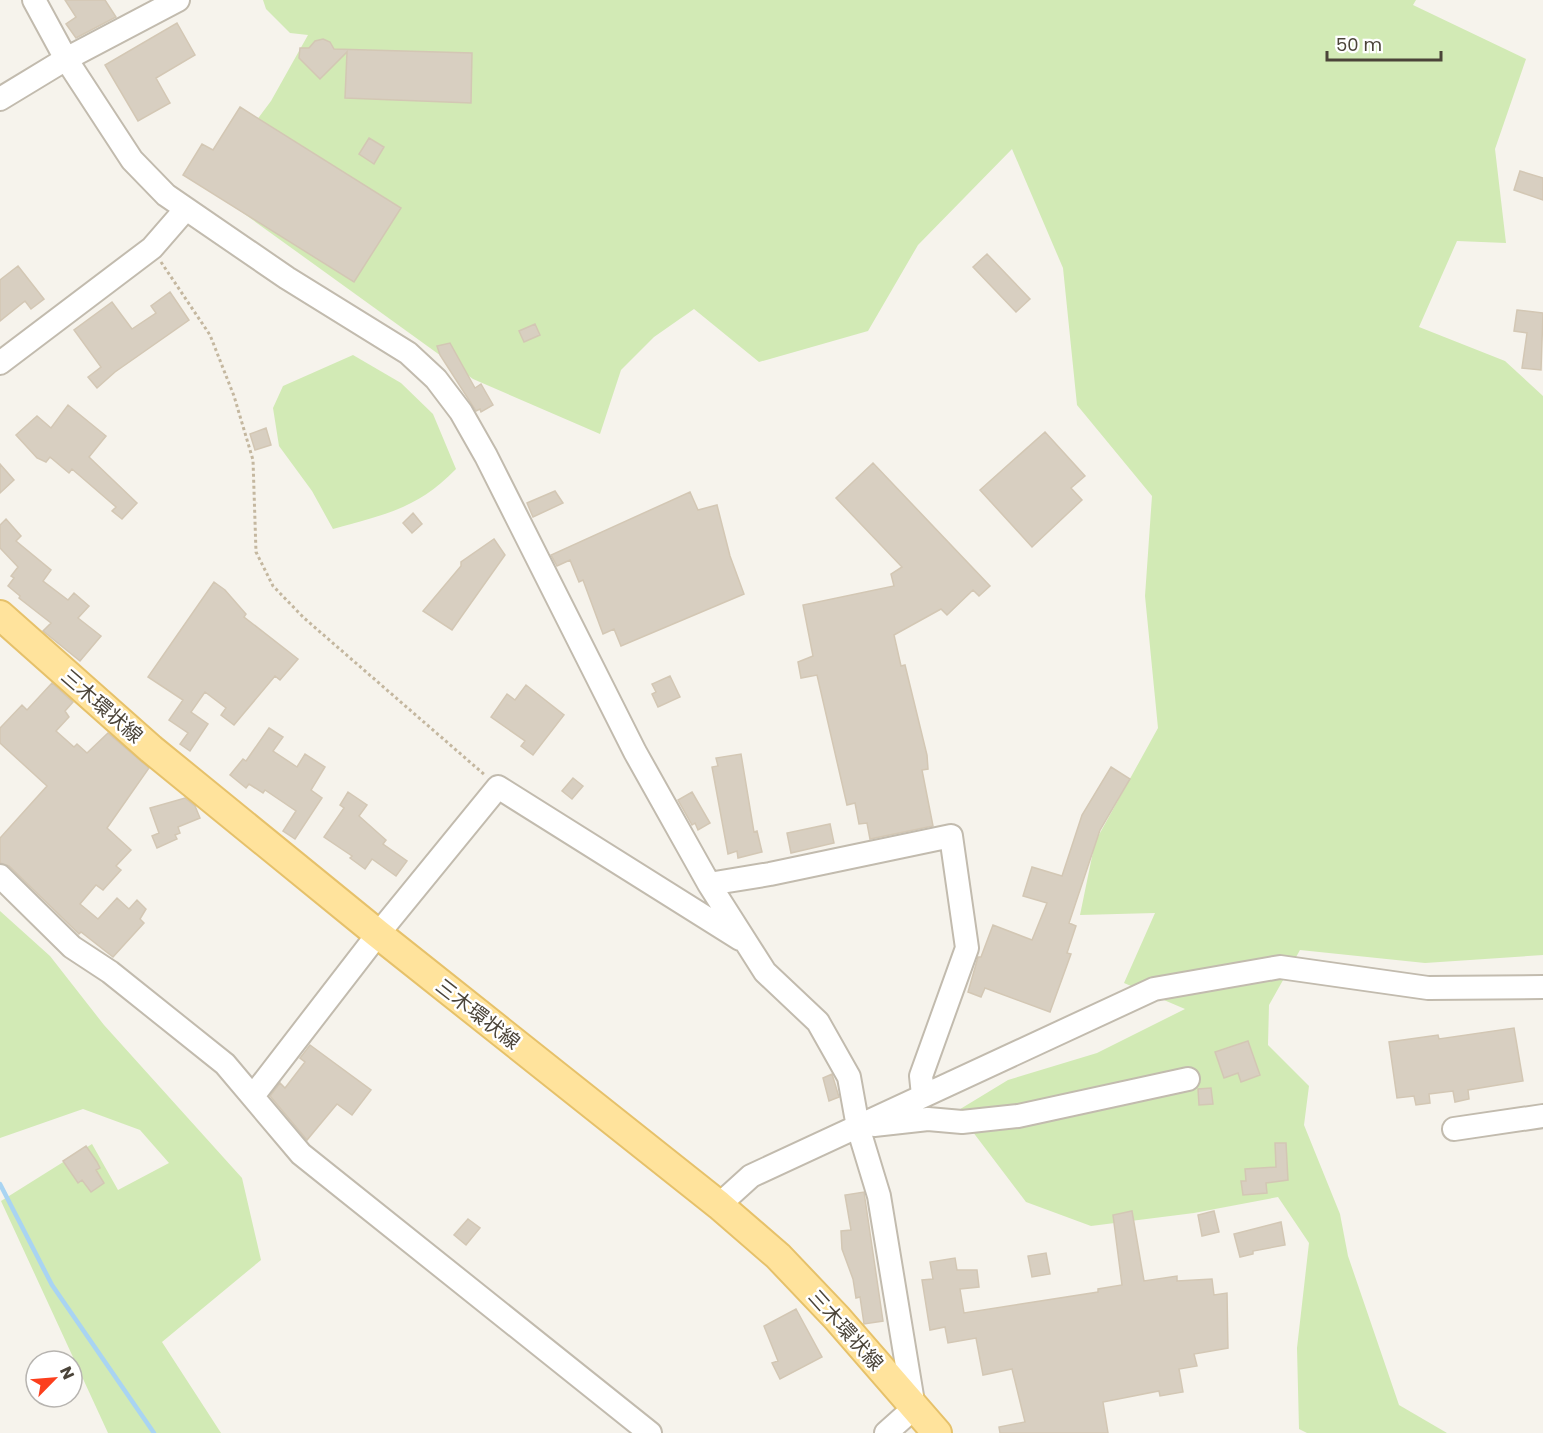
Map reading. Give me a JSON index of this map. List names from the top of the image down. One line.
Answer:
{"streets":{"main road":["三木環状線"]},"scale_bar":"50 m","north":"top right"}
